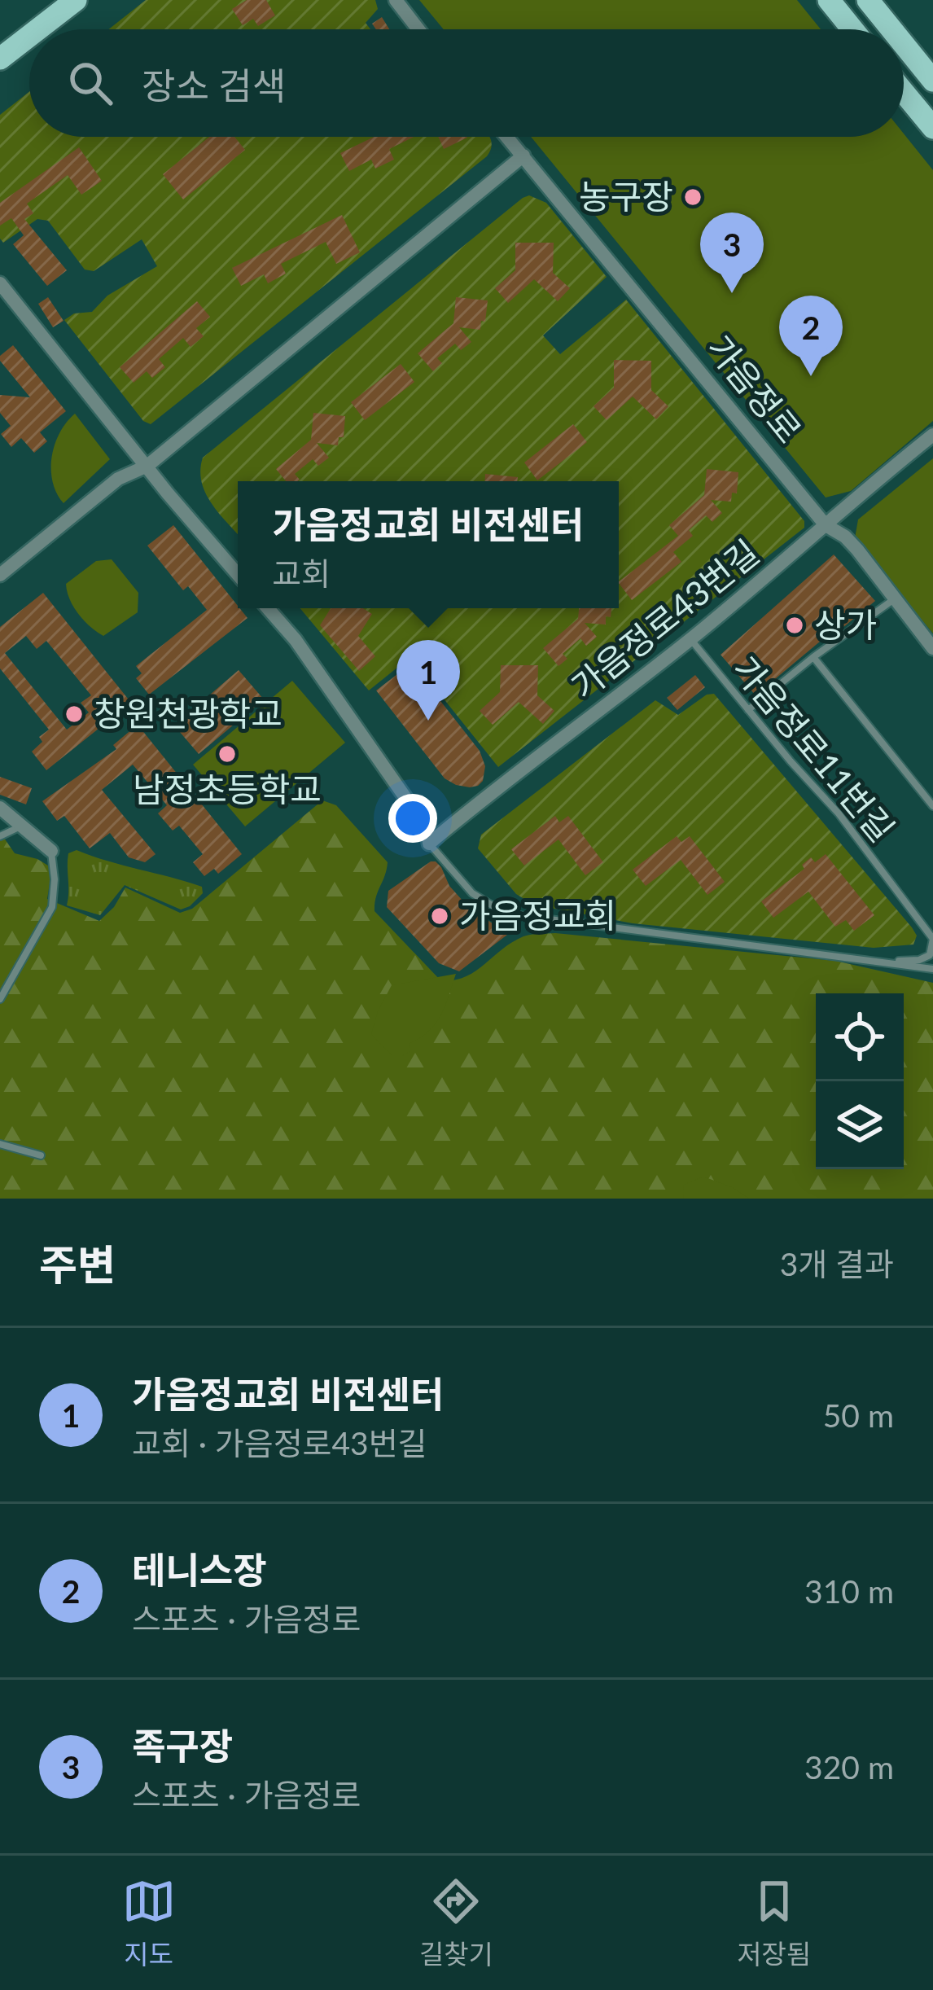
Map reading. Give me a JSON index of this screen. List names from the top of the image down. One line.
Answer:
{"streets":{"street":["가음정로","가음정로43번길"],"lane":["가음정로11번길"]},"crossings":[["가음정로","가음정로43번길"],["가음정로43번길","가음정로11번길"]],"places":["농구장","상가","창원천광학교","남정초등학교","가음정교회"],"page":{"search":"장소 검색","pins":["3","2","1"],"popup":["가음정교회 비전센터","교회"],"heading":["주변","3개 결과"],"list":[{"mark":"1","name":"가음정교회 비전센터","note":"교회 · 가음정로43번길","value":"50 m"},{"mark":"2","name":"테니스장","note":"스포츠 · 가음정로","value":"310 m"},{"mark":"3","name":"족구장","note":"스포츠 · 가음정로","value":"320 m"}],"nav":["지도","길찾기","저장됨"]}}
